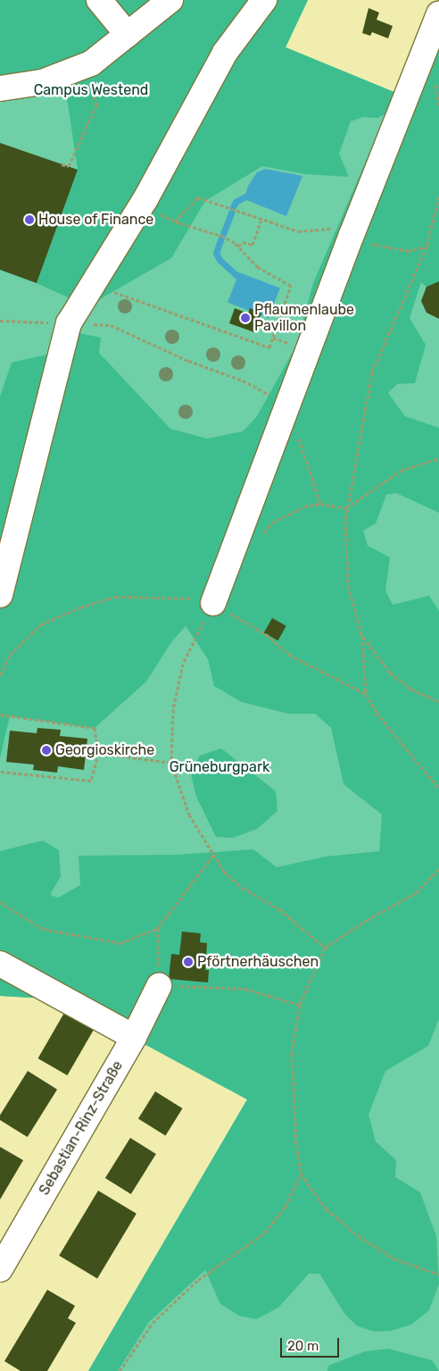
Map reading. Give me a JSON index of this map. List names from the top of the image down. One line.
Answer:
{"streets":{"street":["Sebastian-Rinz-Straße"]},"parks":["Campus Westend","Grüneburgpark"],"places":["House of Finance","Pflaumenlaube Pavillon","Georgioskirche","Pförtnerhäuschen"],"scale_bar":"20 m"}
